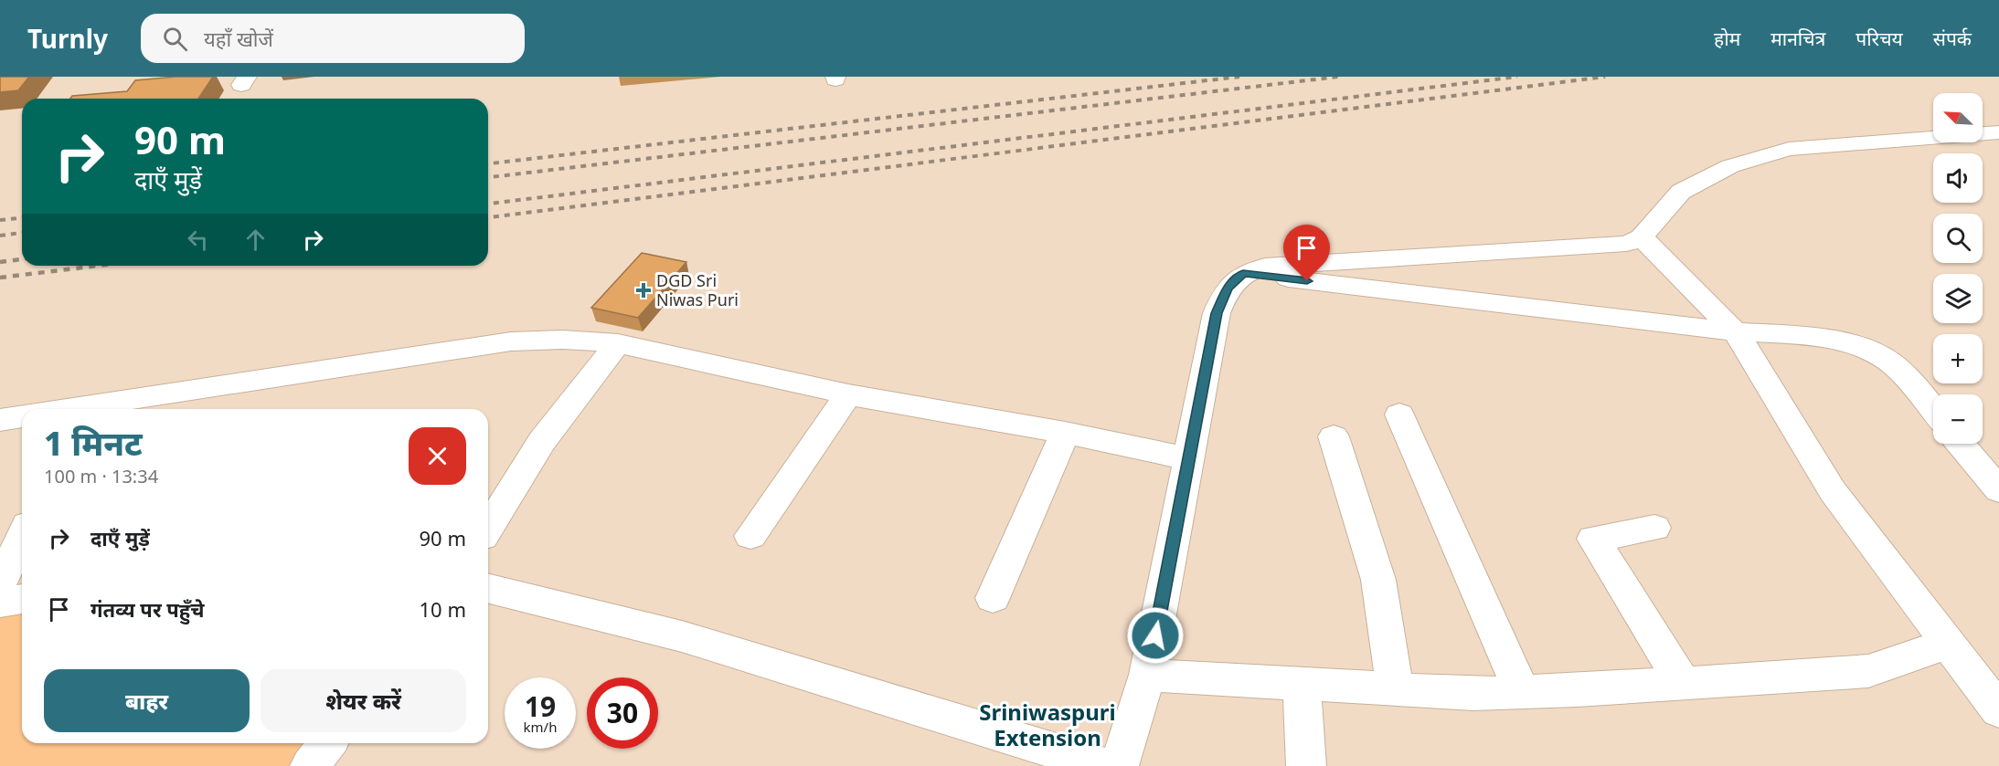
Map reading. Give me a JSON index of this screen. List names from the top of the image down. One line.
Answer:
{"districts":["Sriniwaspuri Extension"],"places":{"health":["DGD Sri Niwas Puri"]},"north":"top left","page":{"header":"Turnly","search":"यहाँ खोजें","nav":["होम","मानचित्र","परिचय","संपर्क"],"map_buttons":["+","−"],"turn":["90 m","दाएँ मुड़ें"],"heading":["1 मिनट","100 m · 13:34"],"list":[{"name":"दाएँ मुड़ें","value":"90 m"},{"name":"गंतव्य पर पहुँचे","value":"10 m"}],"buttons":["बाहर","शेयर करें"],"speed":"19 km/h","limit":"30"}}
